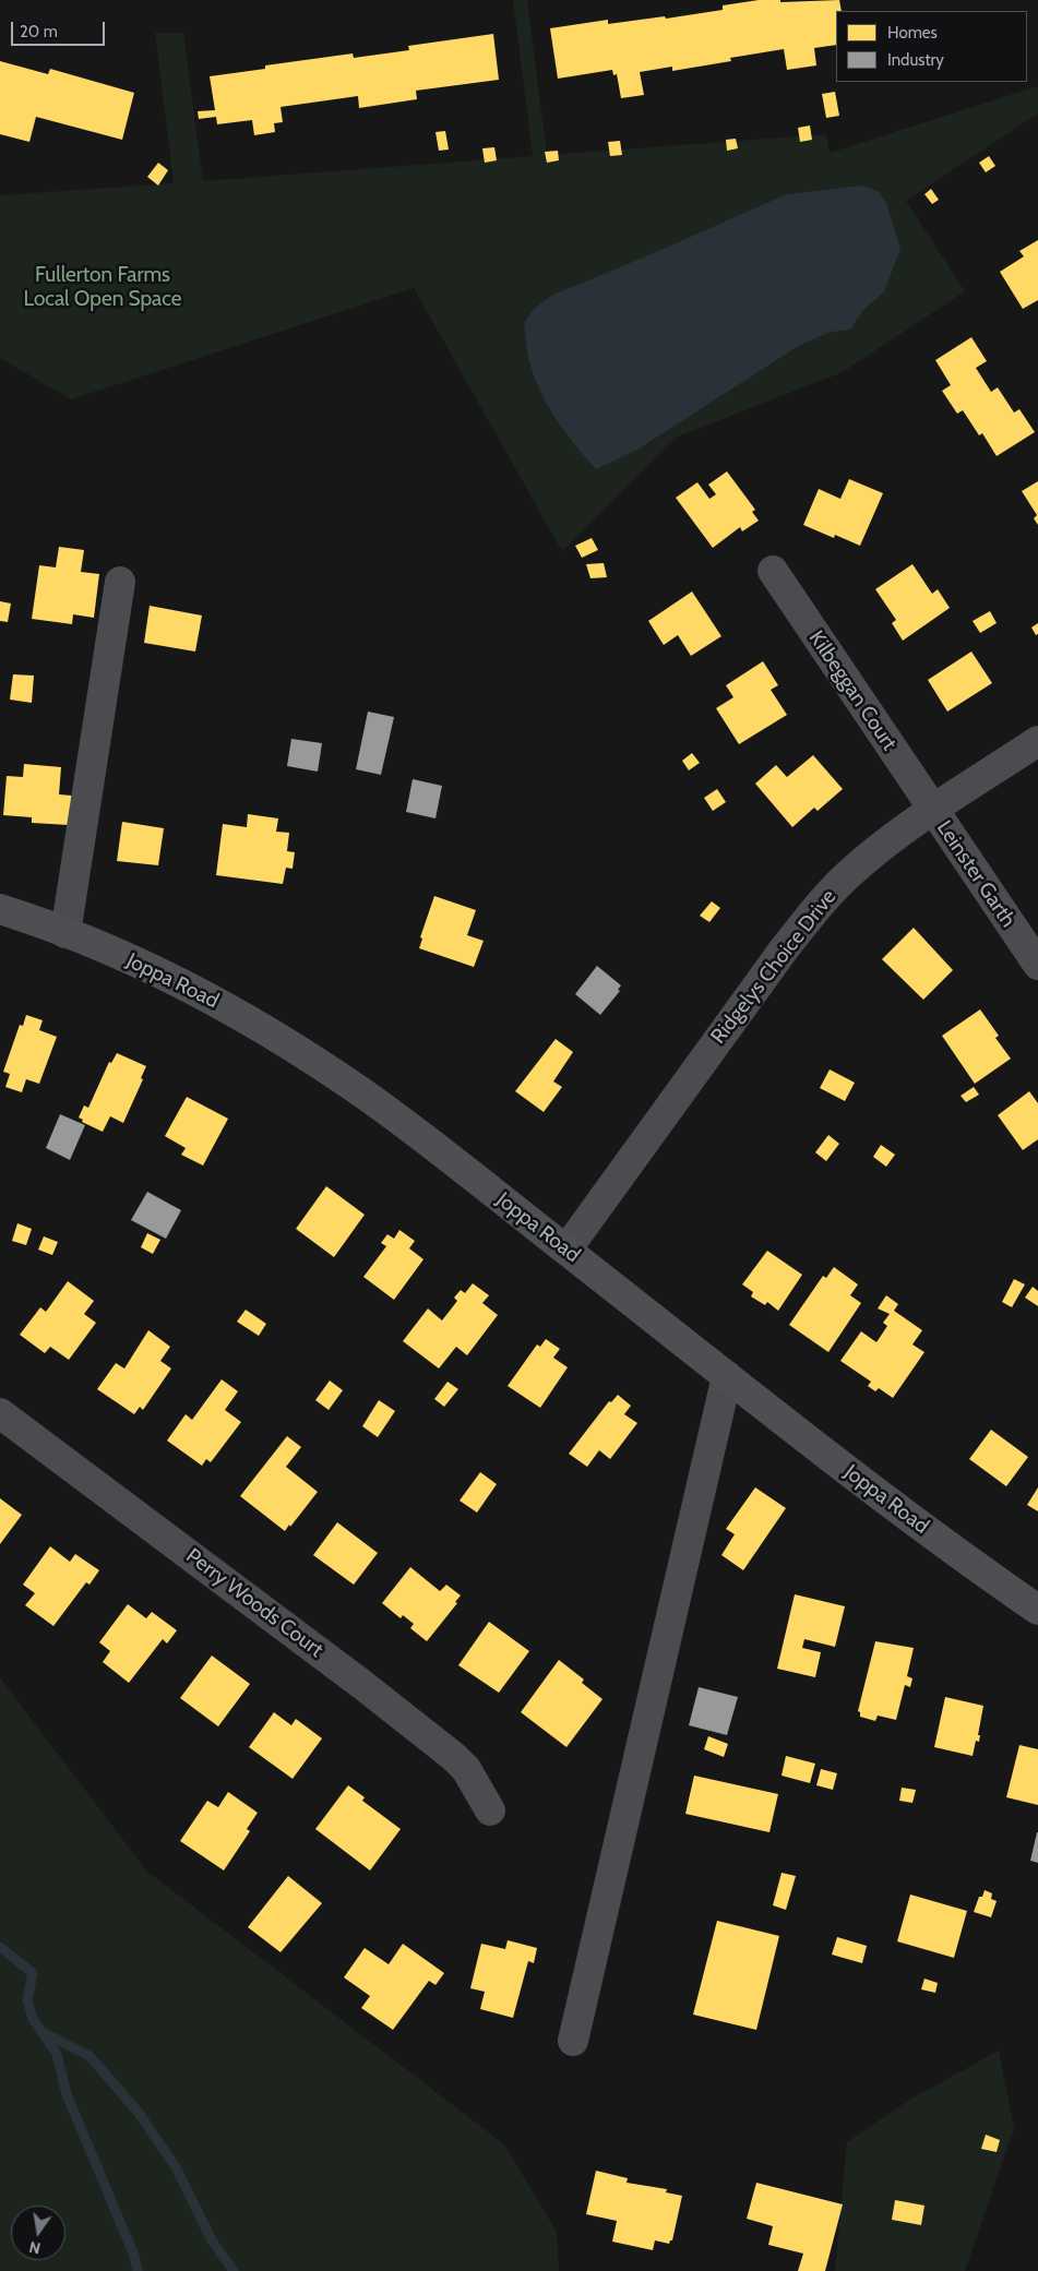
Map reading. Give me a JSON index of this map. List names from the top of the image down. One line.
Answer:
{"streets":{"main road":["Joppa Road"],"street":["Kilbeggan Court","Leinster Garth","Ridgelys Choice Drive","Perry Woods Court"]},"crossings":[["Kilbeggan Court","Leinster Garth"],["Kilbeggan Court","Ridgelys Choice Drive"],["Leinster Garth","Ridgelys Choice Drive"],["Ridgelys Choice Drive","Joppa Road"]],"parks":["Fullerton Farms Local Open Space"],"legend":["Homes","Industry"],"scale_bar":"20 m","north":"bottom"}
